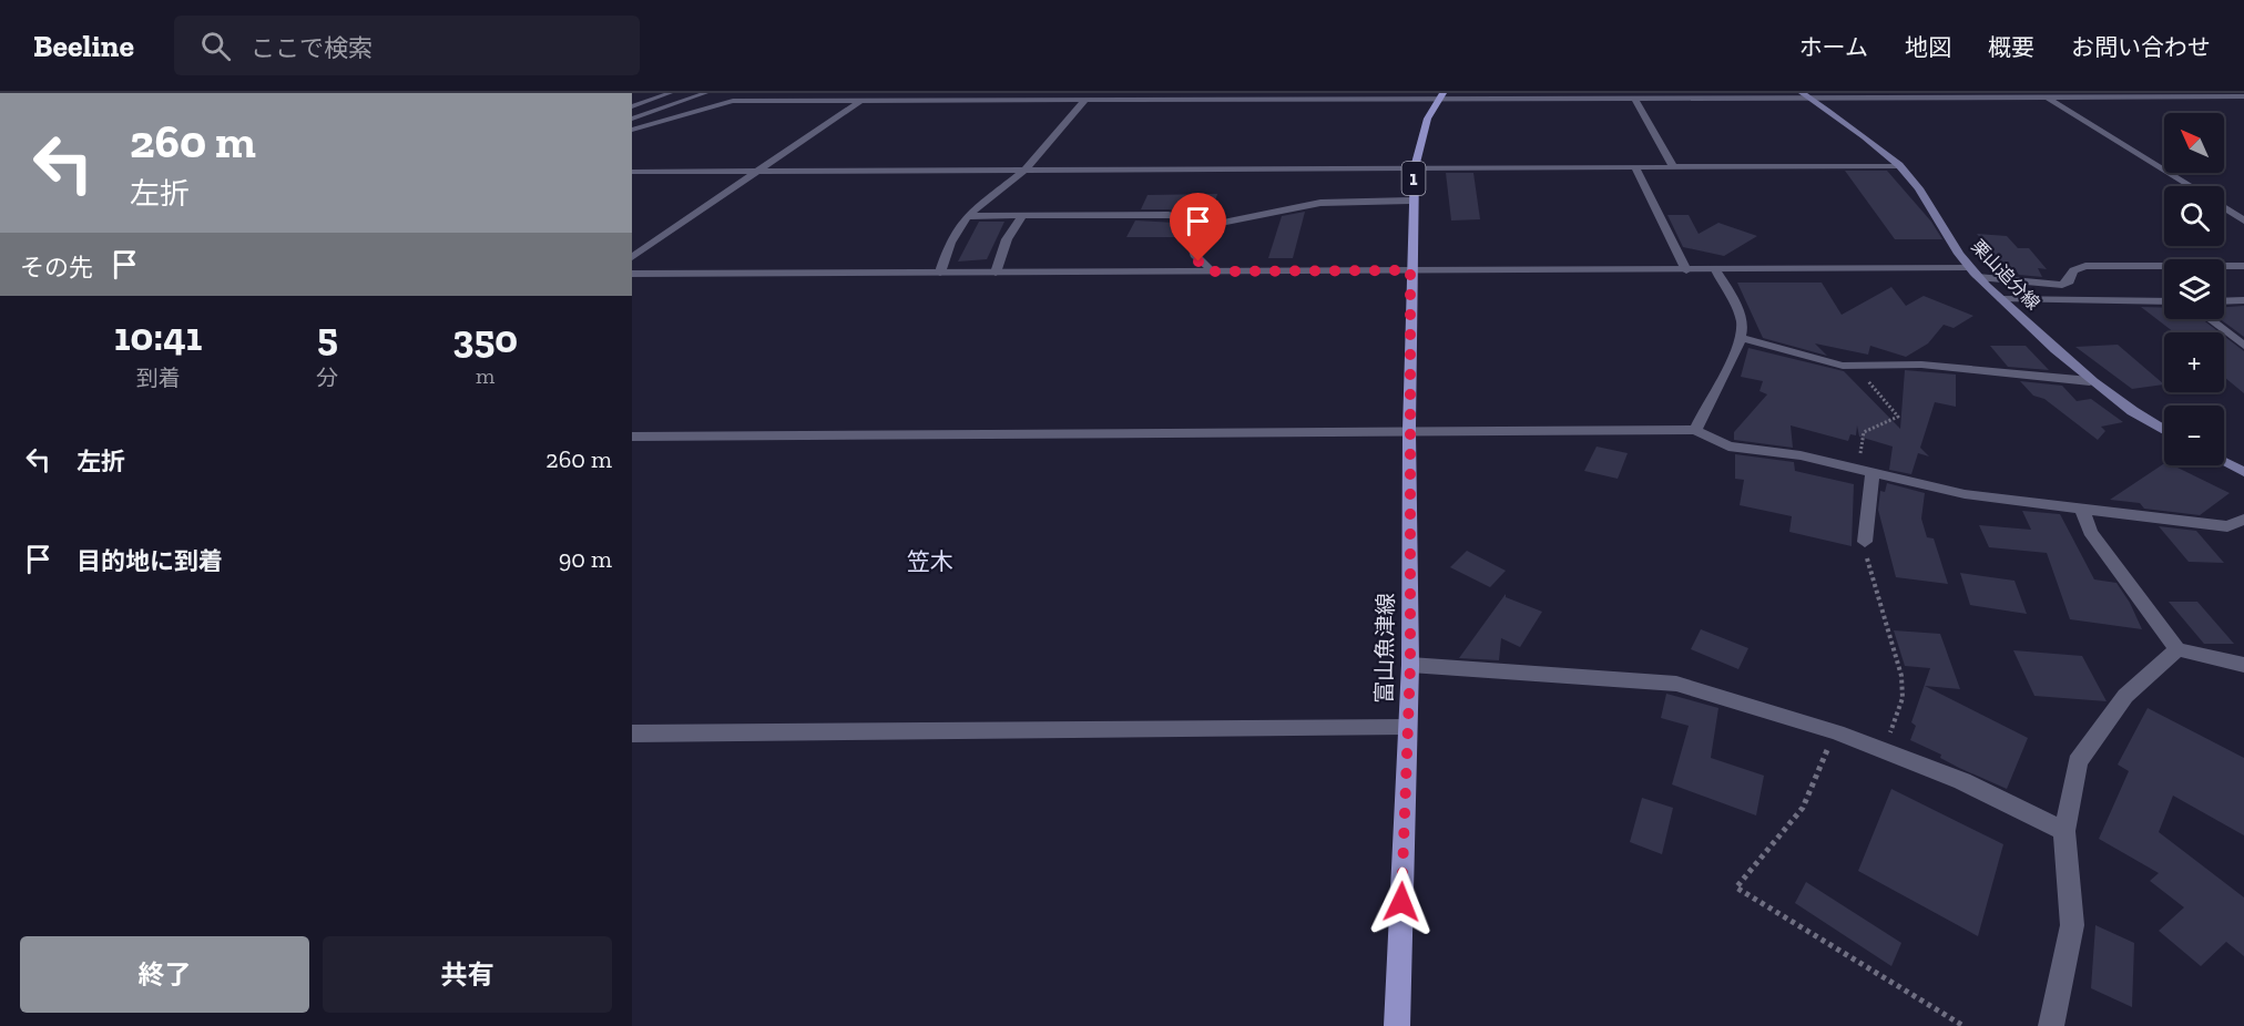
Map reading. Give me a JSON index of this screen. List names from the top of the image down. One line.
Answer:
{"streets":{"main road":["1","栗山追分線","富山魚津線"]},"crossings":[["1","富山魚津線"]],"districts":["笠木"],"north":"top left","page":{"header":"Beeline","search":"ここで検索","nav":["ホーム","地図","概要","お問い合わせ"],"turn":["260 m","左折"],"map_buttons":["+","−"],"then":"その先","eta":["10:41","到着","5","分","350","m"],"list":[{"name":"左折","value":"260 m"},{"name":"目的地に到着","value":"90 m"}],"buttons":["終了","共有"]}}
